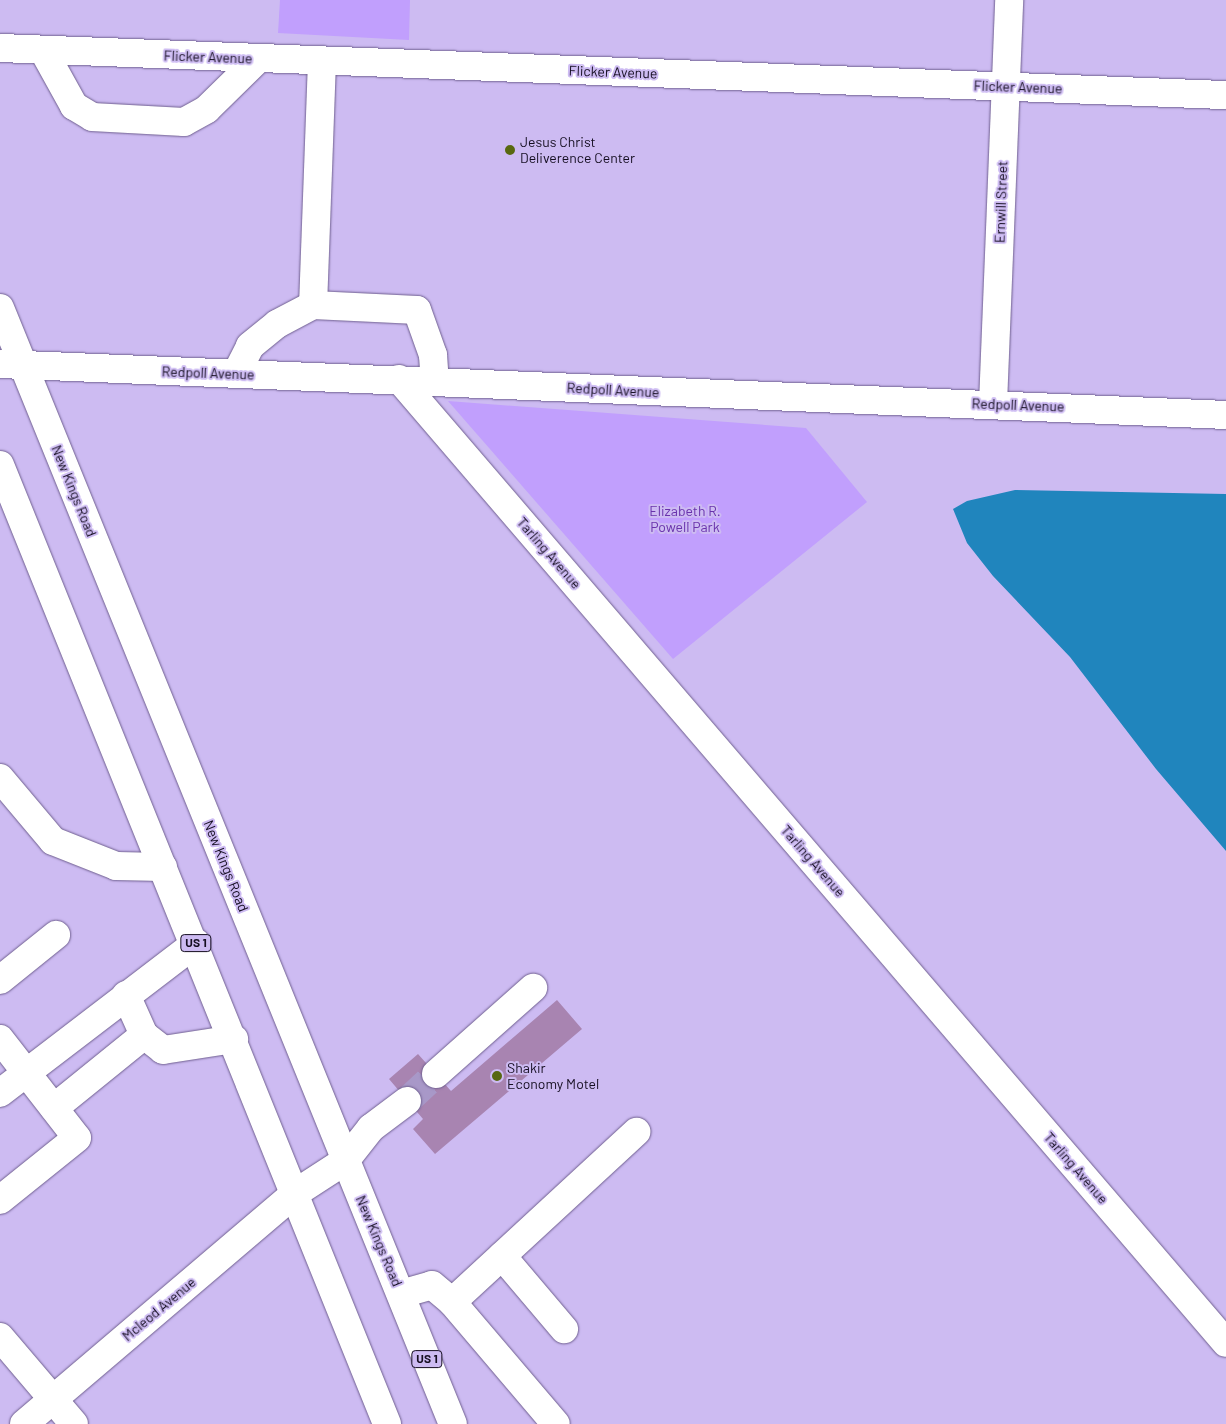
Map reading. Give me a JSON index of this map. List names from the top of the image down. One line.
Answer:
{"streets":{"main road":["Flicker Avenue","Ernwill Street","Redpoll Avenue","New Kings Road","Tarling Avenue","US 1","Mcleod Avenue"]},"crossings":[["Flicker Avenue","Ernwill Street"],["Ernwill Street","Redpoll Avenue"],["Redpoll Avenue","New Kings Road"],["Redpoll Avenue","Tarling Avenue"],["New Kings Road","Mcleod Avenue"],["US 1","Mcleod Avenue"]],"parks":["Elizabeth R. Powell Park"],"places":["Jesus Christ Deliverence Center","Shakir Economy Motel"]}
